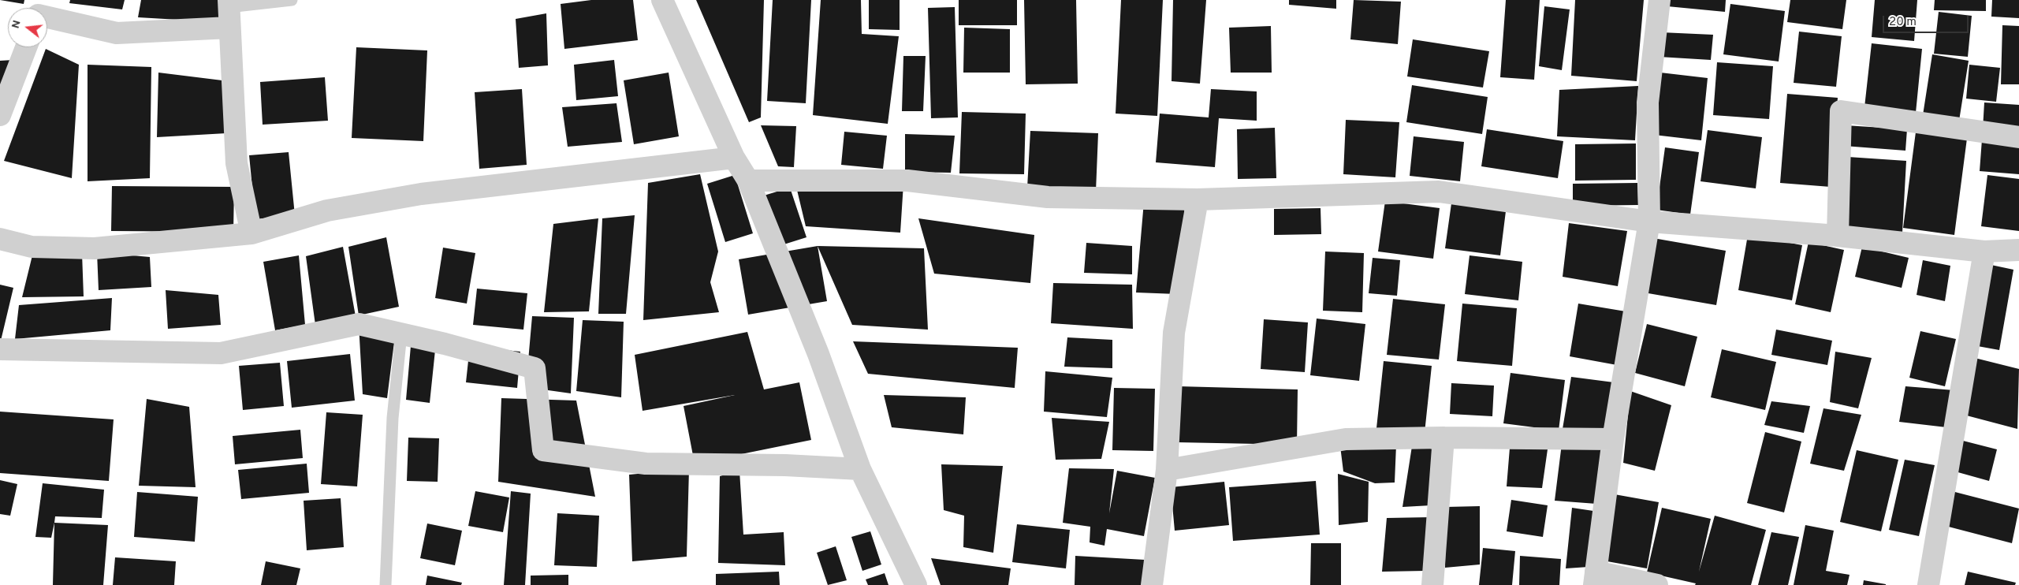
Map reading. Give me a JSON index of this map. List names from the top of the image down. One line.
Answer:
{"scale_bar":"20 m","north":"left"}
